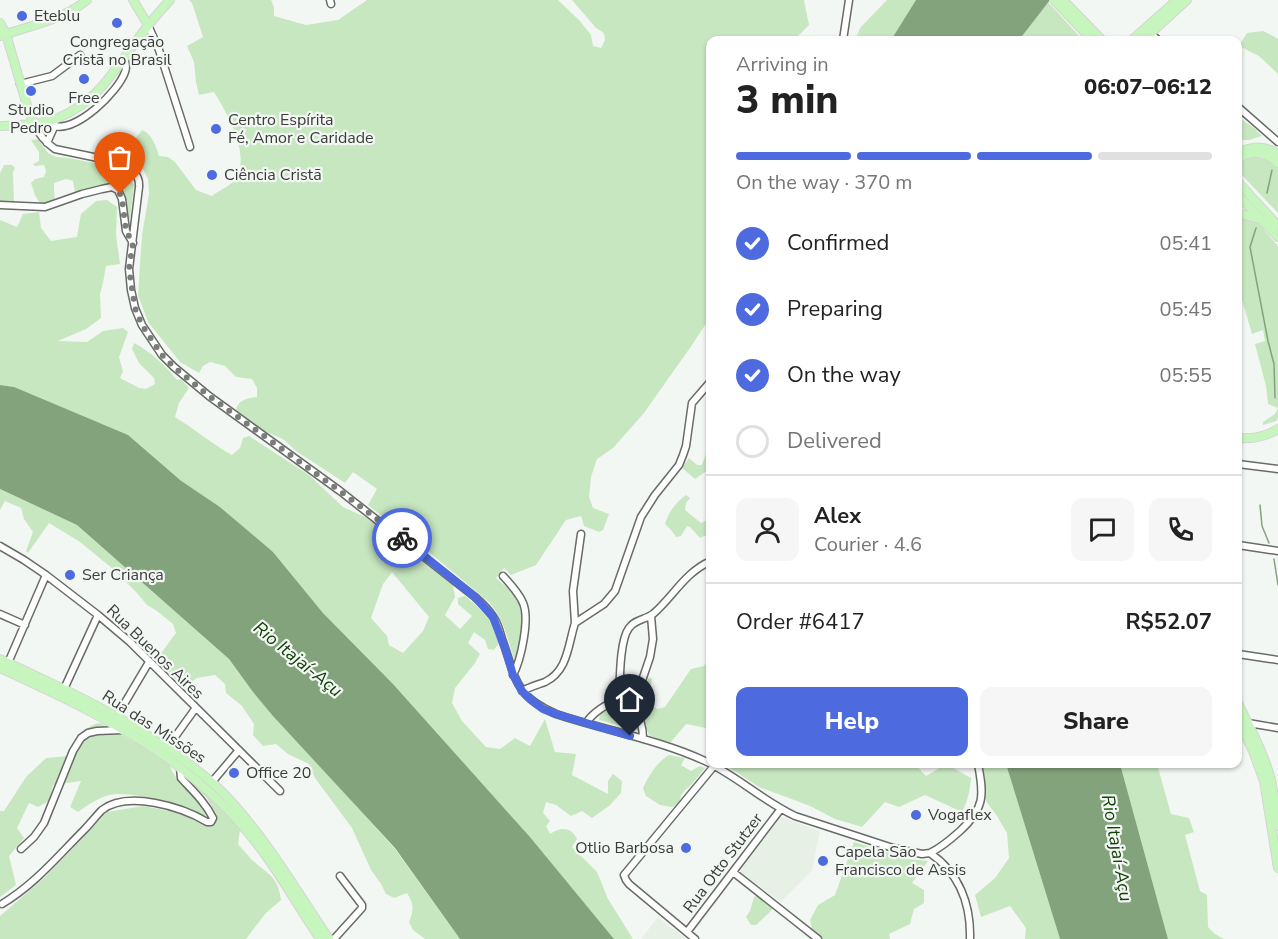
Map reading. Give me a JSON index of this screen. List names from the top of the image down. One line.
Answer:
{"streets":{"main road":["Rua das Missões"],"street":["Rua Buenos Aires","Rua Otto Stutzer"]},"water":["Rio Itajaí-Açu"],"places":["Eteblu","Congregação Cristã no Brasil","Free","Studio Pedro","Centro Espírita Fé, Amor e Caridade","Ciência Cristã","Ser Criança","Office 20","Vogaflex","Otlio Barbosa","Capela São Francisco de Assis"],"page":{"heading":["3 min","Arriving in","06:07–06:12"],"panel":["Alex","Courier · 4.6","Order #6417","R$52.07"],"bar":"On the way · 370 m","list":[["Confirmed","05:41"],["Preparing","05:45"],["On the way","05:55"],"Delivered"],"buttons":["Help","Share"]}}
